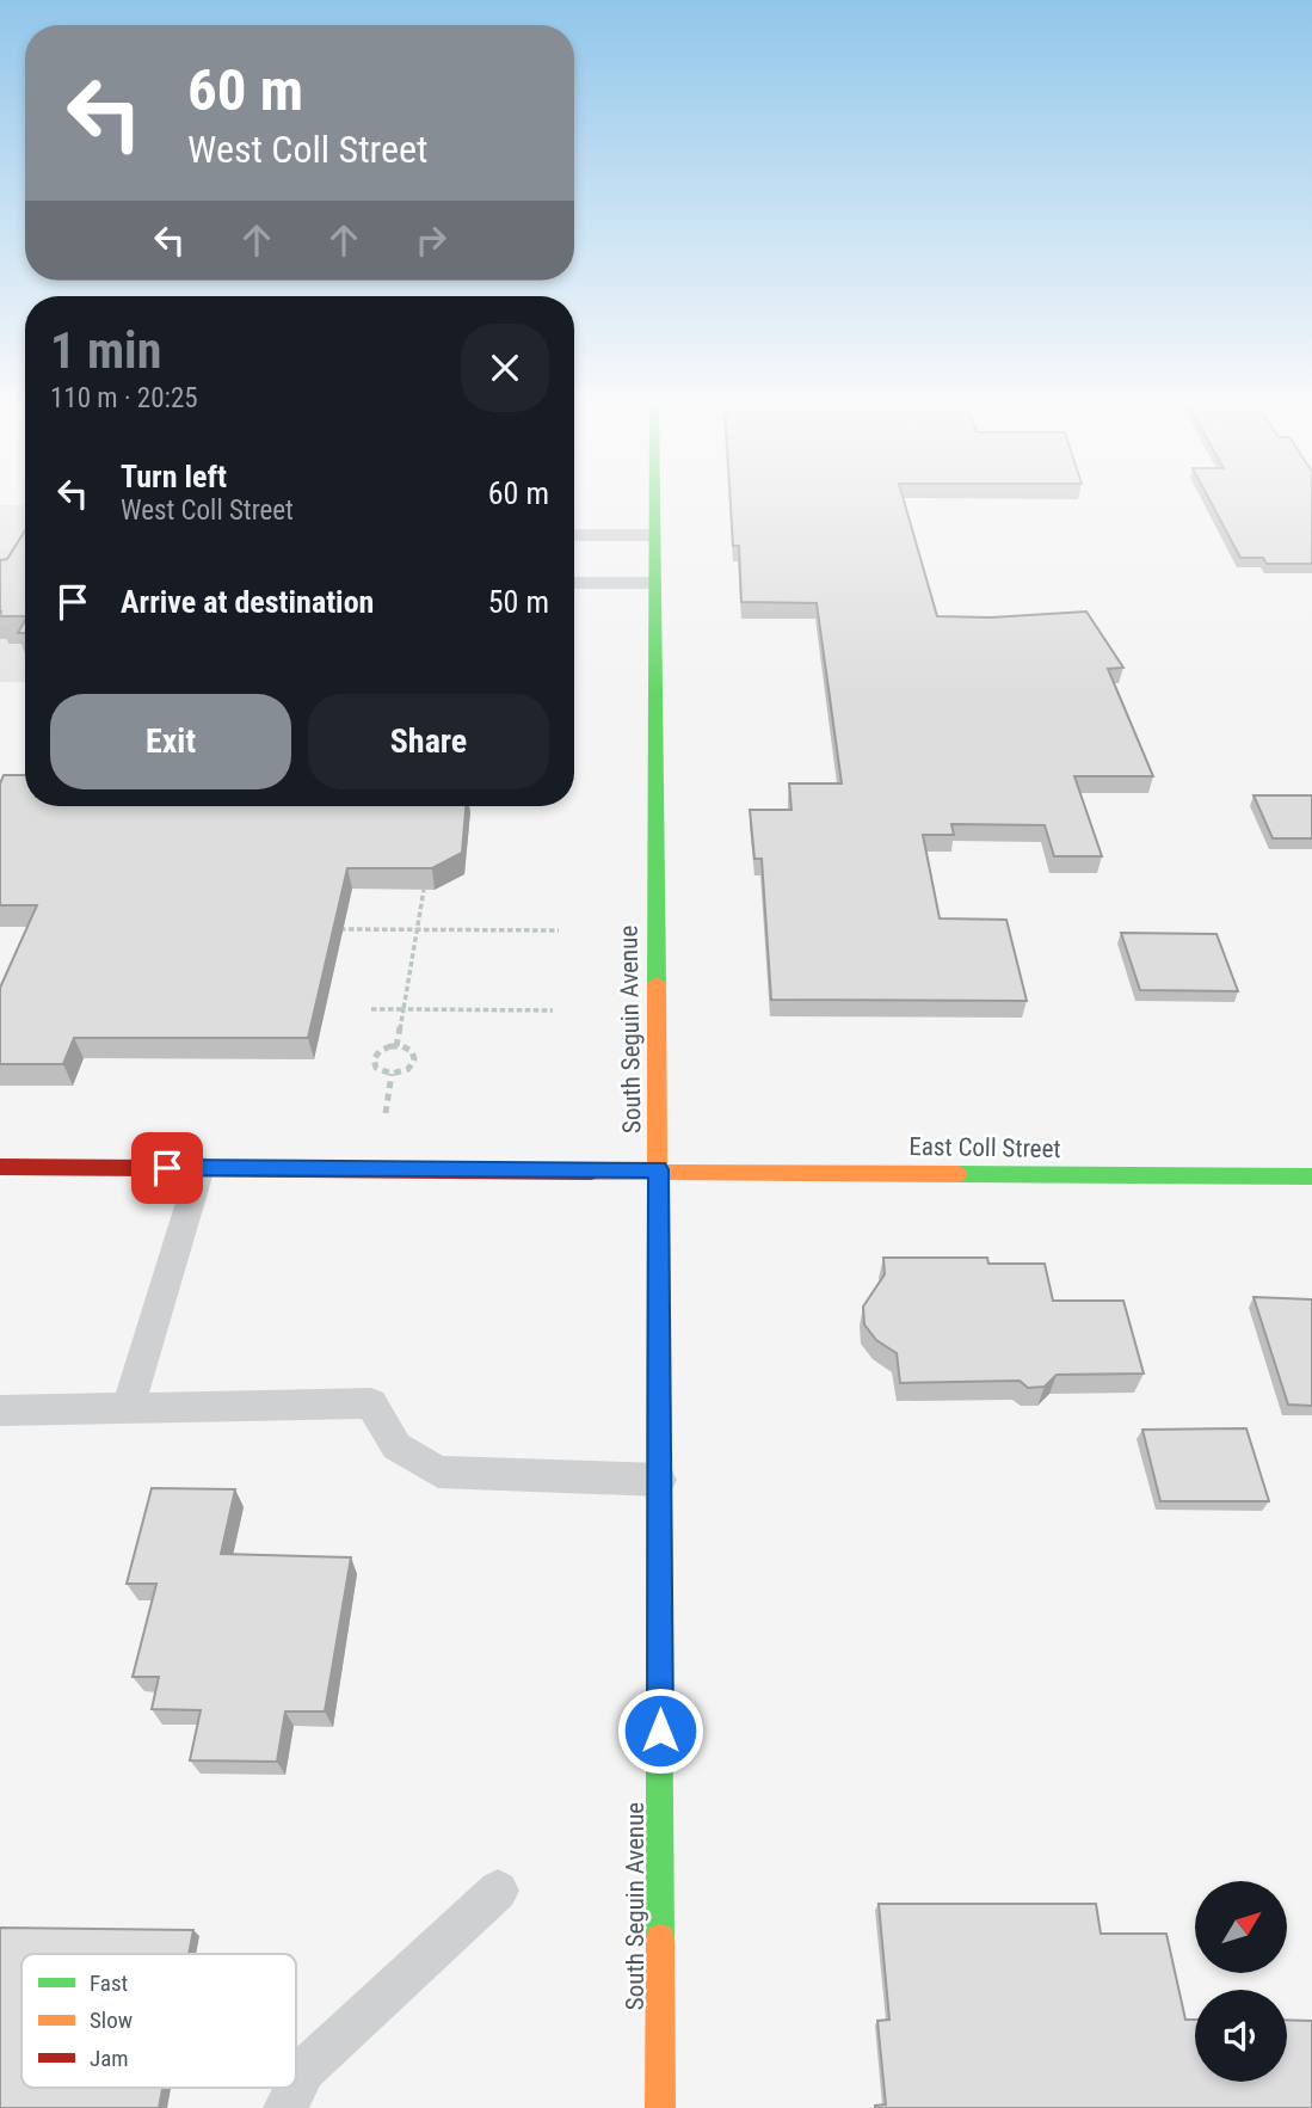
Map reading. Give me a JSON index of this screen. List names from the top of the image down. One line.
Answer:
{"streets":{"main road":["South Seguin Avenue","East Coll Street"]},"crossings":[["South Seguin Avenue","East Coll Street"]],"legend":["Fast","Slow","Jam"],"north":"top right","page":{"turn":["60 m","West Coll Street"],"heading":["1 min","110 m · 20:25"],"list":[{"name":"Turn left","note":"West Coll Street","value":"60 m"},{"name":"Arrive at destination","value":"50 m"}],"buttons":["Exit","Share"]}}
